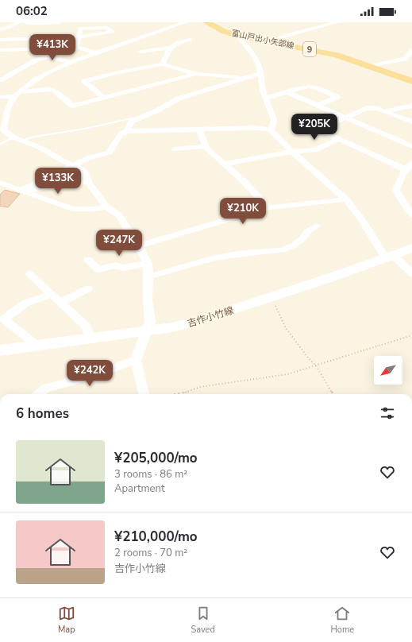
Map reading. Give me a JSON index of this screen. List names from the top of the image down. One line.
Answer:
{"streets":{"main road":["富山戸出小矢部線","9","吉作小竹線"]},"north":"bottom left","page":{"status":"06:02","price":["¥413K","¥205K","¥133K","¥210K","¥247K","¥242K"],"heading":"6 homes","list":[{"name":"¥205,000/mo","note":"3 rooms · 86 m² · Apartment"},{"name":"¥210,000/mo","note":"2 rooms · 70 m² · 吉作小竹線"}],"tabs":["Map","Saved","Home"]}}
